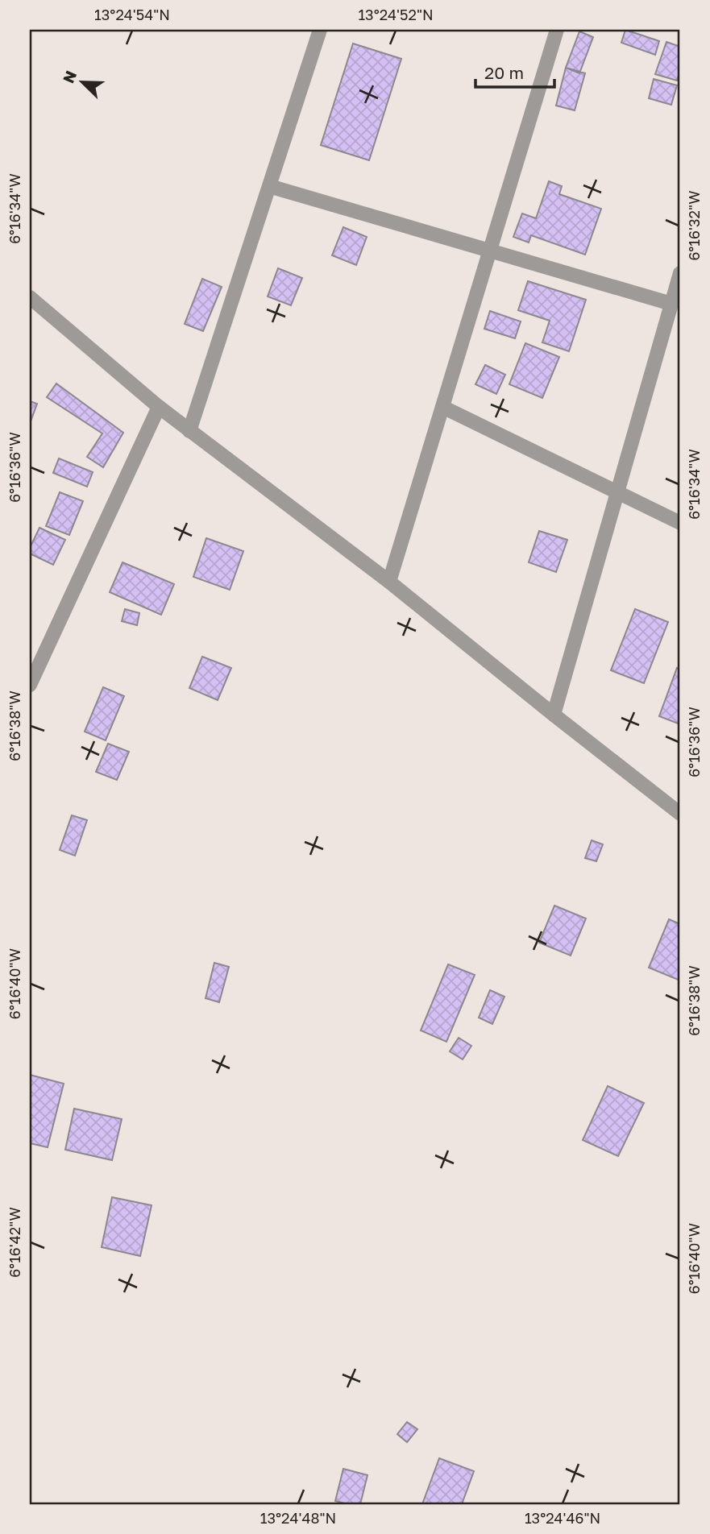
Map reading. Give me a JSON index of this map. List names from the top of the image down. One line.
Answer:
{"scale_bar":"20 m","north":"top left","coordinates":["13°24'54\"N","13°24'52\"N","6°16'34\"W","6°16'32\"W","6°16'36\"W","6°16'38\"W","6°16'40\"W","6°16'42\"W","13°24'48\"N","13°24'46\"N"]}
